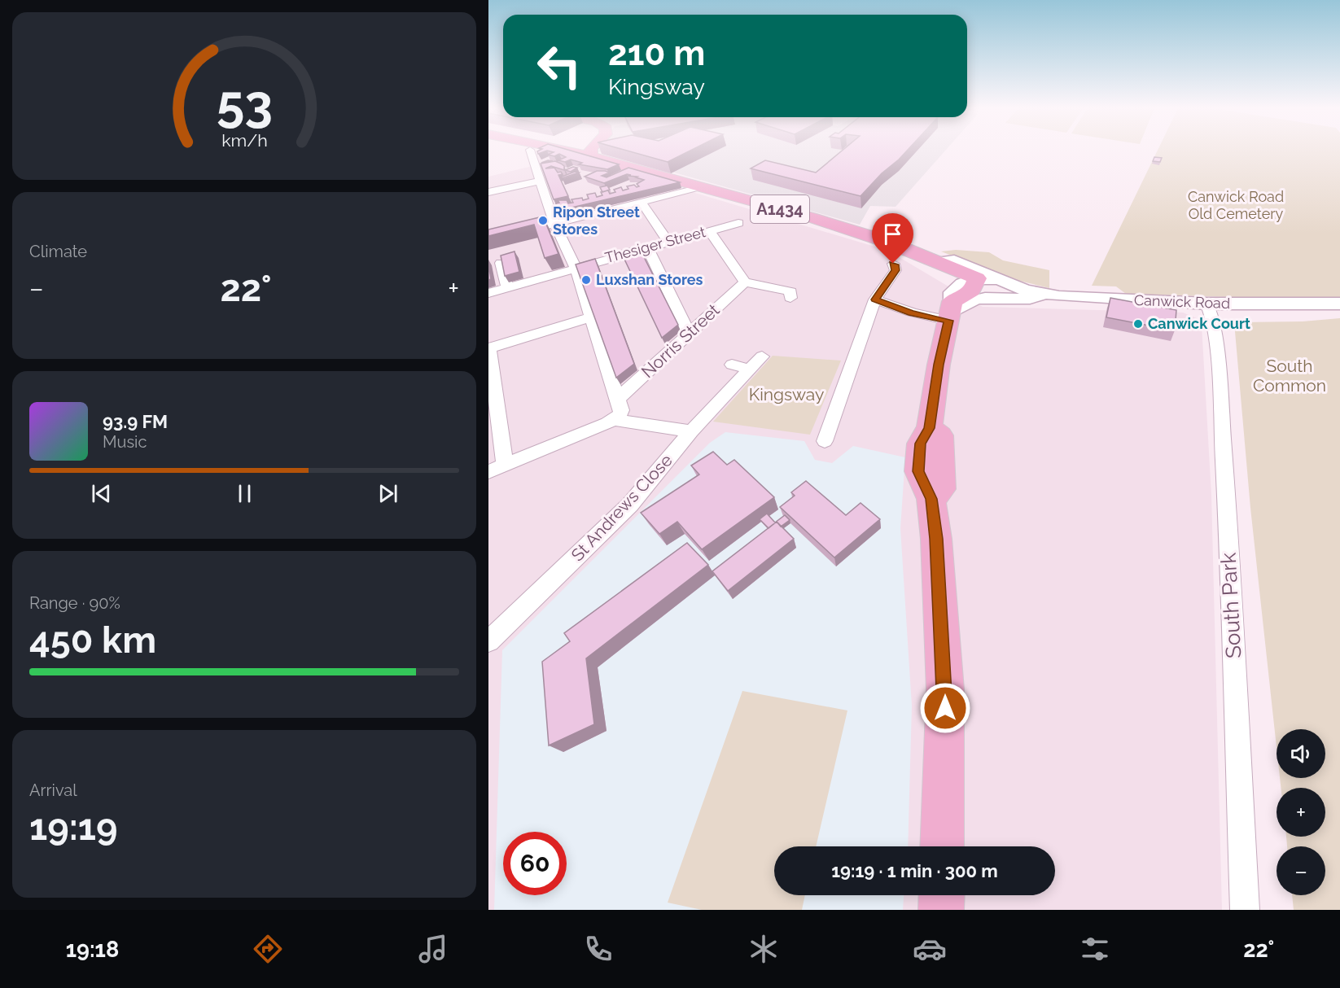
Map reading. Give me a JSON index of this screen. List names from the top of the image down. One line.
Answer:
{"streets":{"main road":["A1434","Canwick Road"],"street":["Thesiger Street","Norris Street","St Andrews Close","South Park"]},"crossings":[["A1434","Canwick Road"],["Canwick Road","South Park"]],"parks":["Canwick Road Old Cemetery","South Common","Kingsway"],"places":["Ripon Street Stores","Luxshan Stores","Canwick Court"],"page":{"turn":["210 m","Kingsway"],"tile":["Climate",["Range · 90%","450 km"],["Arrival","19:19"]],"heat":["−","22°","+"],"song":["93.9 FM","Music"],"map_buttons":["+","−"],"limit":"60","trip":"19:19 · 1 min · 300 m","tabs":["19:18","22°"],"gauge":["53","km/h"]}}
